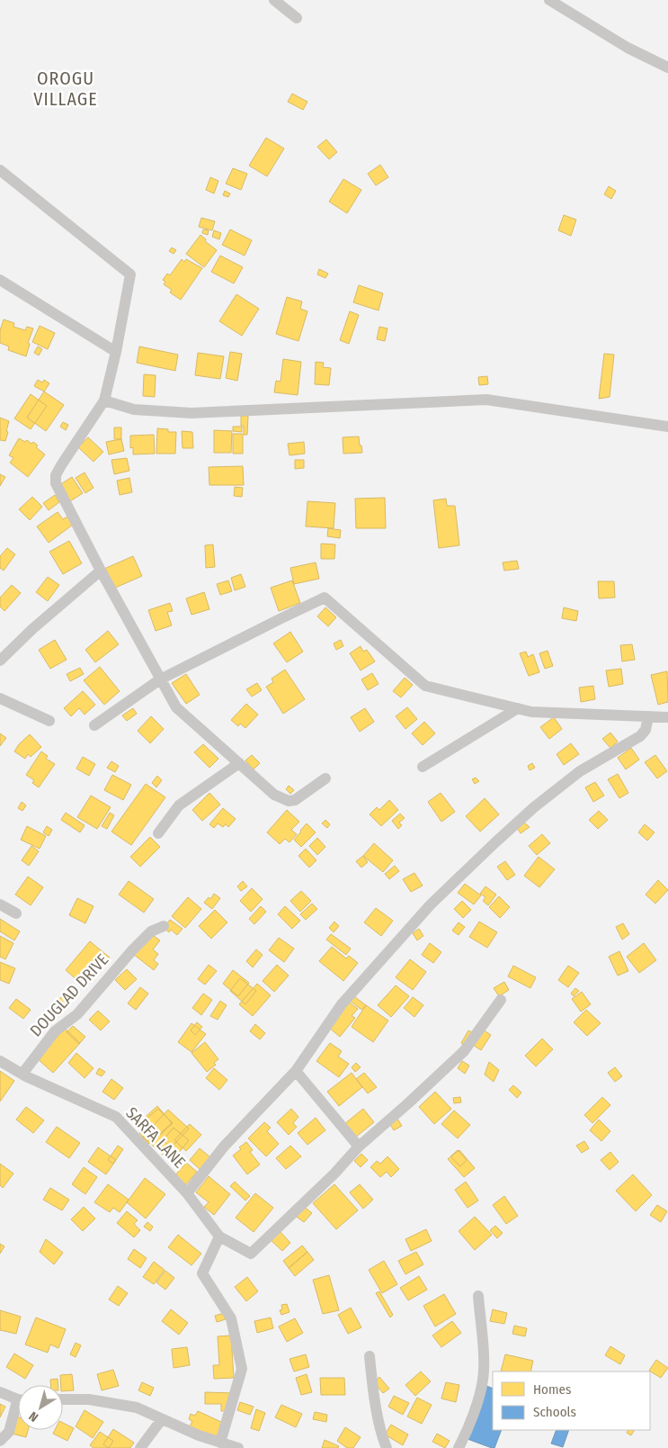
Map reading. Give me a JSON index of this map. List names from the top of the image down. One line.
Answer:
{"streets":{"street":["DOUGLAD DRIVE","SARFA LANE"]},"crossings":[["DOUGLAD DRIVE","SARFA LANE"]],"districts":["OROGU VILLAGE"],"legend":["Homes","Schools"],"north":"bottom left"}
